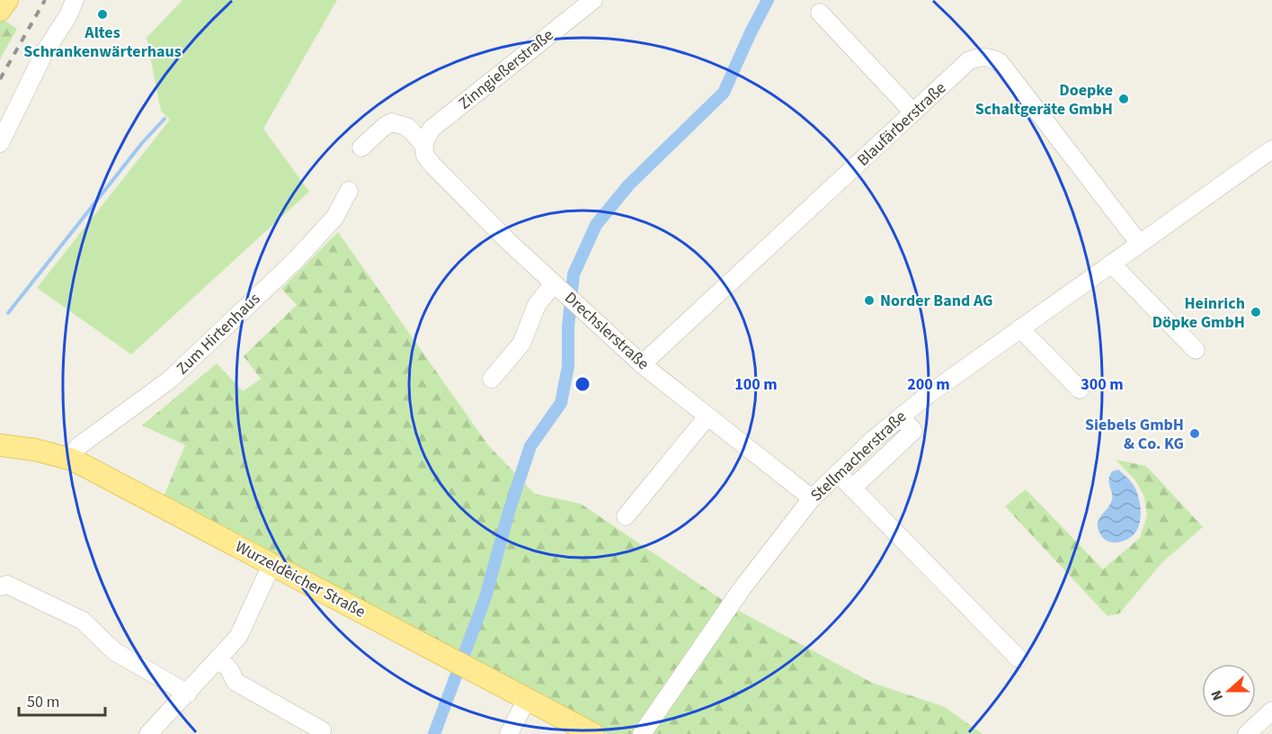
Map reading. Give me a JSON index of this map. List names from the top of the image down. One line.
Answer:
{"streets":{"main road":["Wurzeldeicher Straße"],"street":["Zinngießerstraße","Blaufärberstraße","Drechslerstraße","Zum Hirtenhaus","Stellmacherstraße"]},"crossings":[["Zinngießerstraße","Drechslerstraße"],["Blaufärberstraße","Drechslerstraße"],["Blaufärberstraße","Stellmacherstraße"],["Drechslerstraße","Stellmacherstraße"],["Zum Hirtenhaus","Wurzeldeicher Straße"]],"places":["Altes Schrankenwärterhaus","Doepke Schaltgeräte GmbH","Norder Band AG","Heinrich Döpke GmbH","Siebels GmbH & Co. KG"],"scale_bar":"50 m","north":"left","rings":["100 m","200 m","300 m"]}
